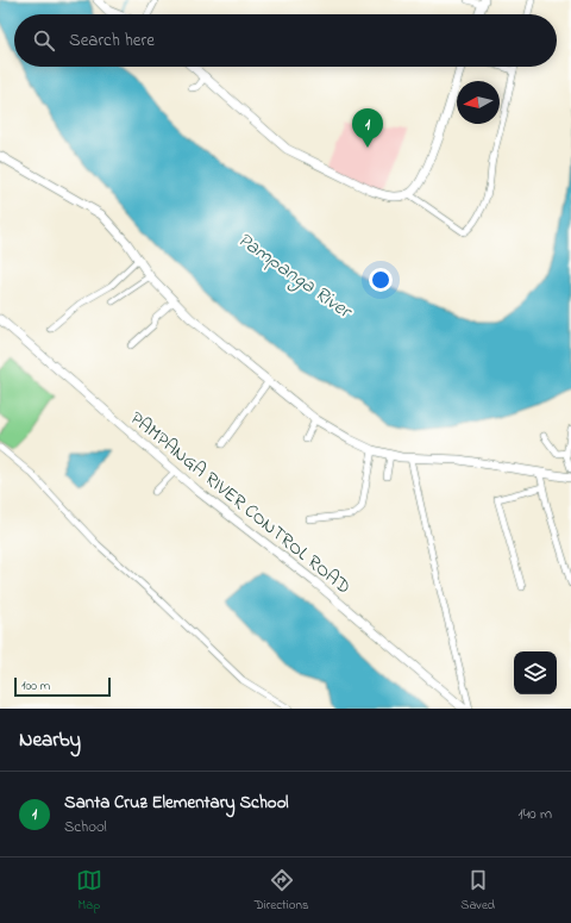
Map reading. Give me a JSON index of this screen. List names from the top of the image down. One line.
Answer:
{"streets":{"street":["PAMPANGA RIVER CONTROL ROAD"]},"water":["Pampanga River"],"scale_bar":"100 m","north":"left","page":{"search":"Search here","pins":"1","scale":"100 m","heading":"Nearby","list":[{"mark":"1","name":"Santa Cruz Elementary School","note":"School","value":"140 m"}],"nav":["Map","Directions","Saved"]}}
